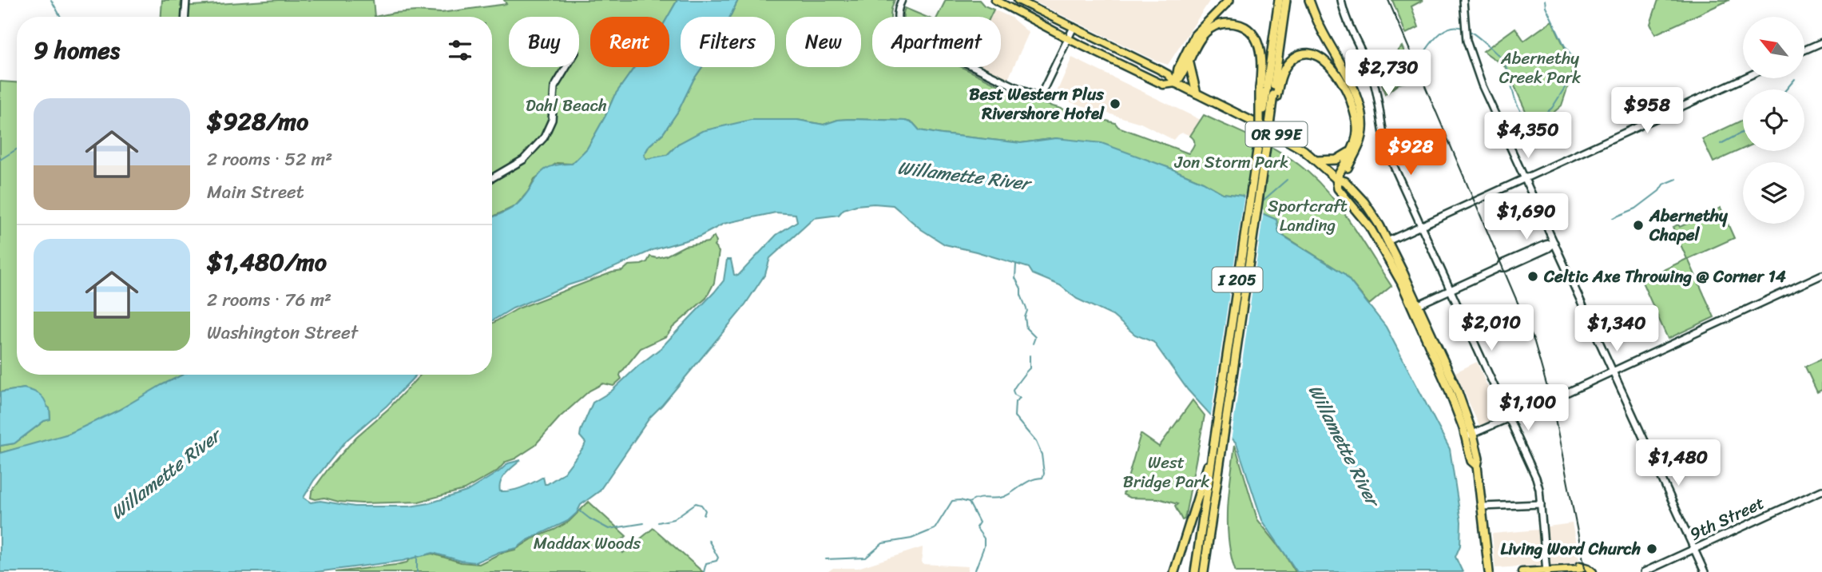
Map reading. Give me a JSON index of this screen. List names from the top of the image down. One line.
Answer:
{"streets":{"highway":["OR 99E","I 205"],"street":["9th Street"]},"water":["Willamette River"],"parks":["Abernethy Creek Park","Dahl Beach","Jon Storm Park","Sportcraft Landing","West Bridge Park","Maddax Woods"],"places":["Best Western Plus Rivershore Hotel","Abernethy Chapel","Celtic Axe Throwing @ Corner 14","Living Word Church"],"north":"top left","page":{"chip":["Buy","Rent","Filters","New","Apartment"],"heading":"9 homes","price":["$2,730","$958","$4,350","$928","$1,690","$2,010","$1,340","$1,100","$1,480"],"list":[{"name":"$928/mo","note":"2 rooms · 52 m² · Main Street"},{"name":"$1,480/mo","note":"2 rooms · 76 m² · Washington Street"}]}}
